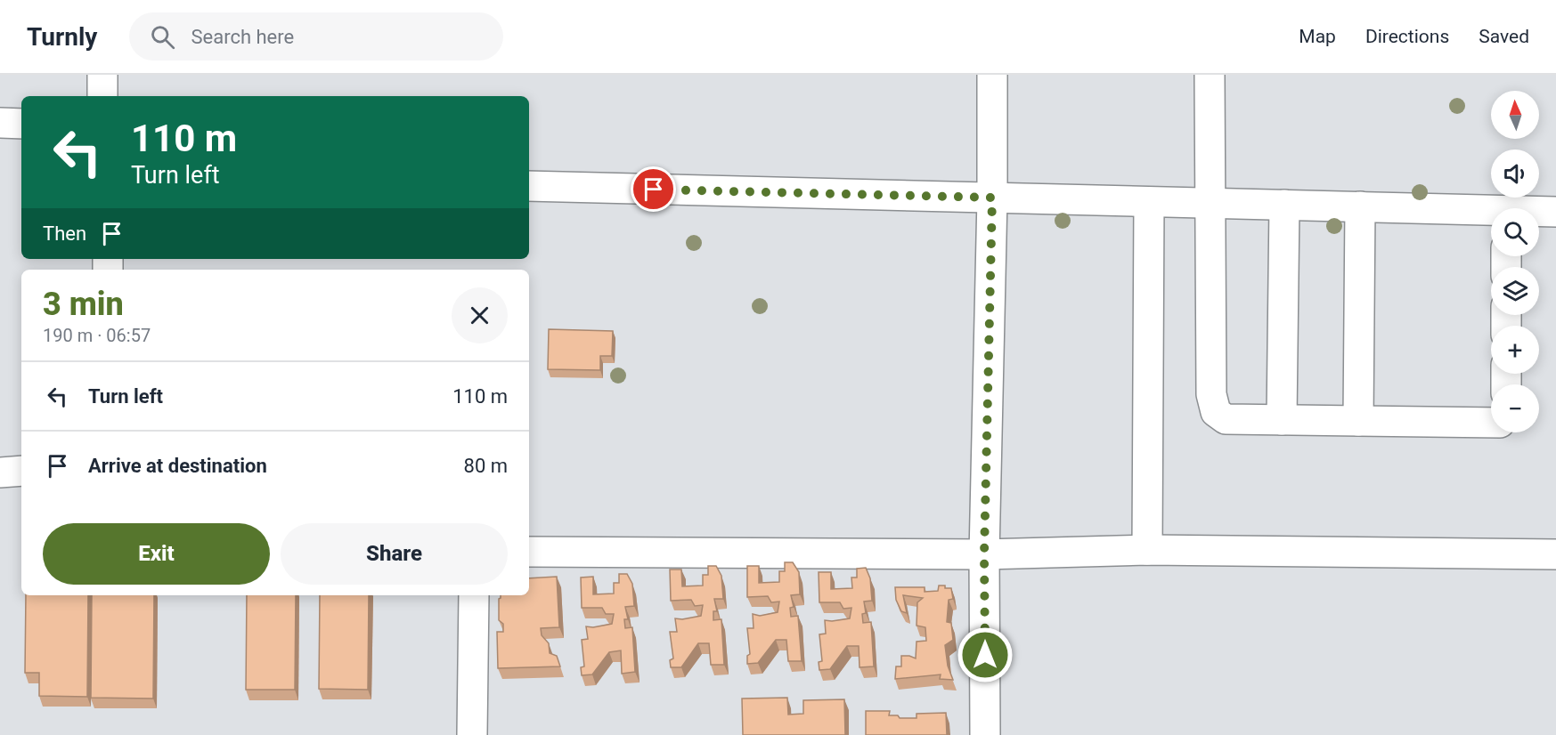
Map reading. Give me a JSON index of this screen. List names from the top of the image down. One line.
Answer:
{"north":"top","page":{"header":"Turnly","search":"Search here","nav":["Map","Directions","Saved"],"map_buttons":["+","−"],"turn":["110 m","Turn left"],"then":"Then","heading":["3 min","190 m · 06:57"],"list":[{"name":"Turn left","value":"110 m"},{"name":"Arrive at destination","value":"80 m"}],"buttons":["Exit","Share"]}}
